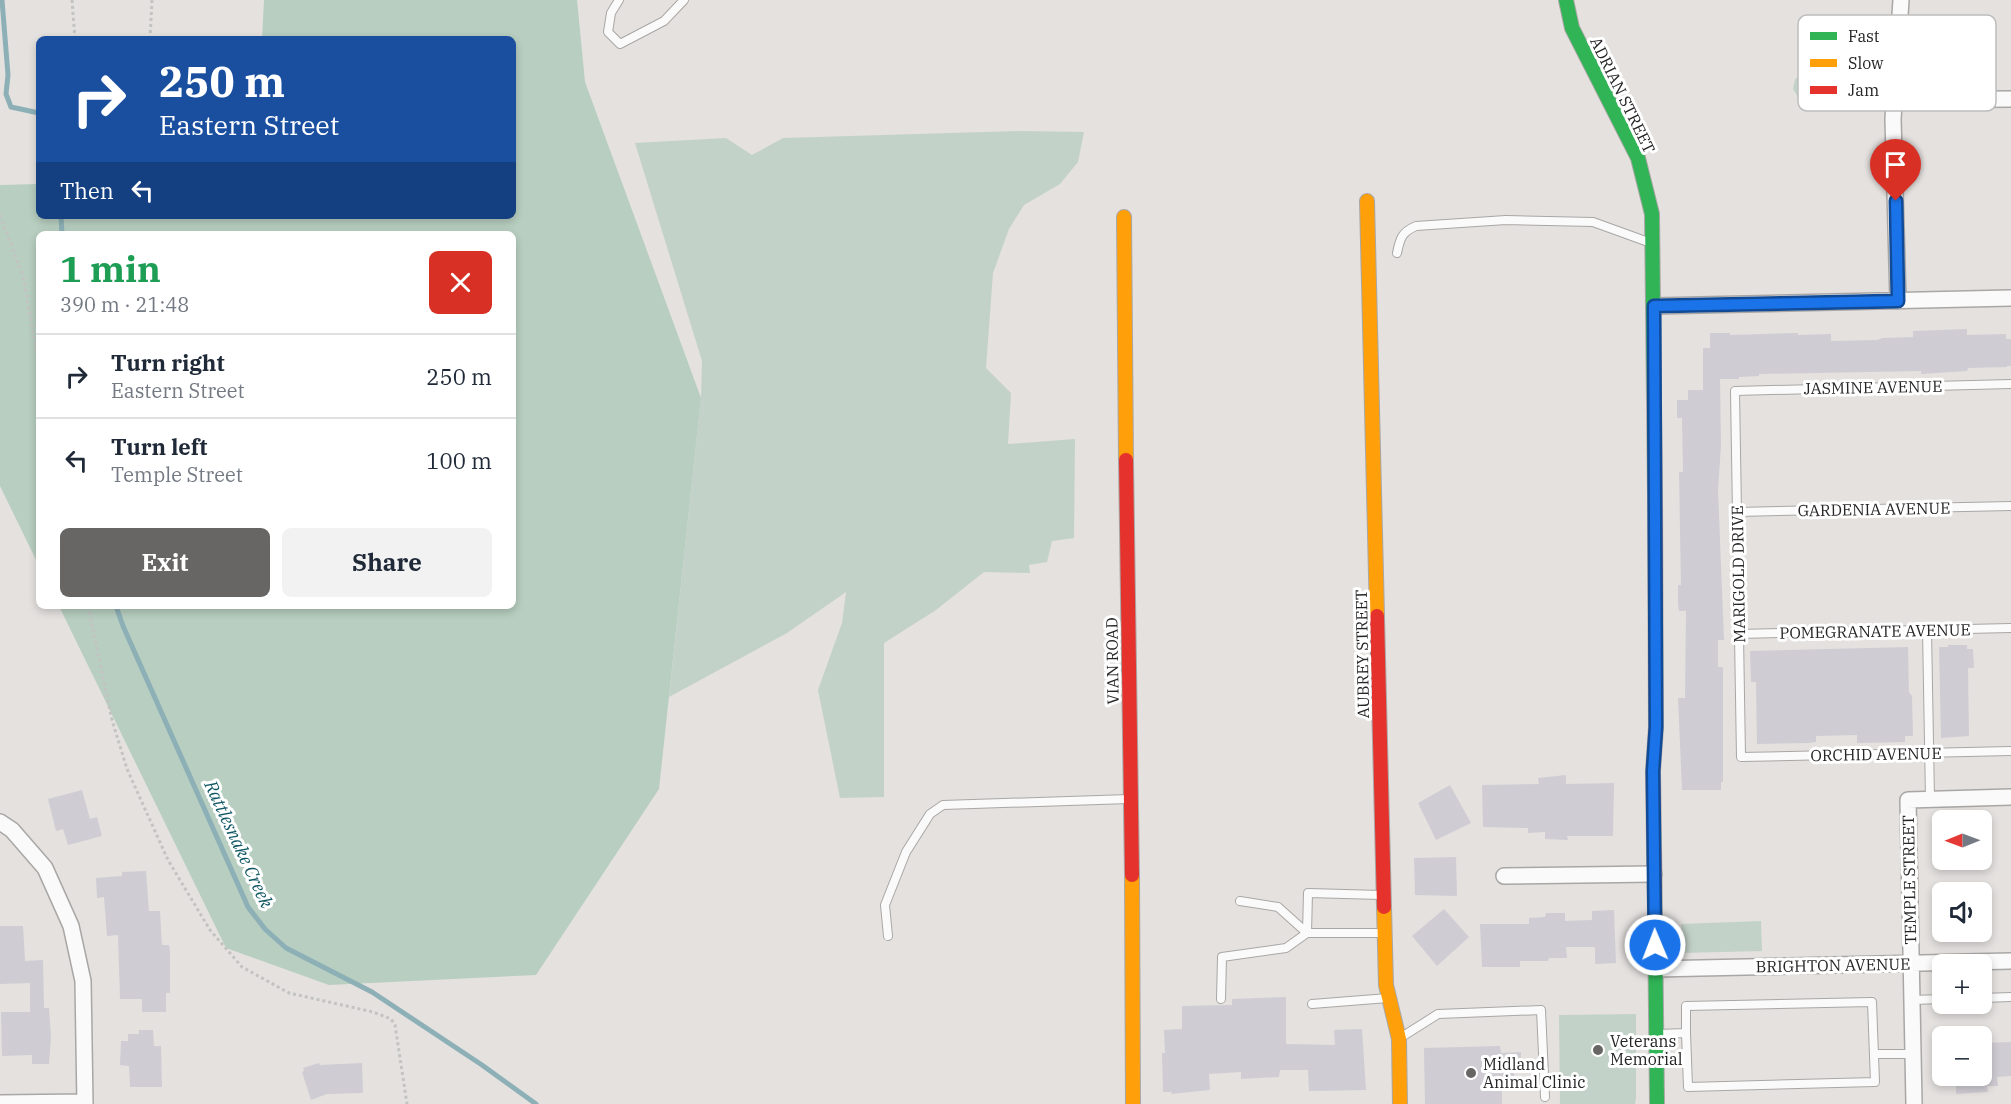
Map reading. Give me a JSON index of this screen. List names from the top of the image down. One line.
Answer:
{"streets":{"street":["ADRIAN STREET","AUBREY STREET","VIAN ROAD","TEMPLE STREET","BRIGHTON AVENUE"],"lane":["JASMINE AVENUE","GARDENIA AVENUE","MARIGOLD DRIVE","POMEGRANATE AVENUE","ORCHID AVENUE"]},"crossings":[["ADRIAN STREET","BRIGHTON AVENUE"],["JASMINE AVENUE","MARIGOLD DRIVE"],["GARDENIA AVENUE","MARIGOLD DRIVE"],["MARIGOLD DRIVE","POMEGRANATE AVENUE"],["MARIGOLD DRIVE","ORCHID AVENUE"],["POMEGRANATE AVENUE","TEMPLE STREET"],["ORCHID AVENUE","TEMPLE STREET"],["TEMPLE STREET","BRIGHTON AVENUE"]],"water":["Rattlesnake Creek"],"places":["Veterans Memorial","Midland Animal Clinic"],"legend":["Fast","Slow","Jam"],"north":"left","page":{"turn":["250 m","Eastern Street"],"then":"Then","heading":["1 min","390 m · 21:48"],"list":[{"name":"Turn right","note":"Eastern Street","value":"250 m"},{"name":"Turn left","note":"Temple Street","value":"100 m"}],"buttons":["Exit","Share"],"map_buttons":["+","−"]}}
